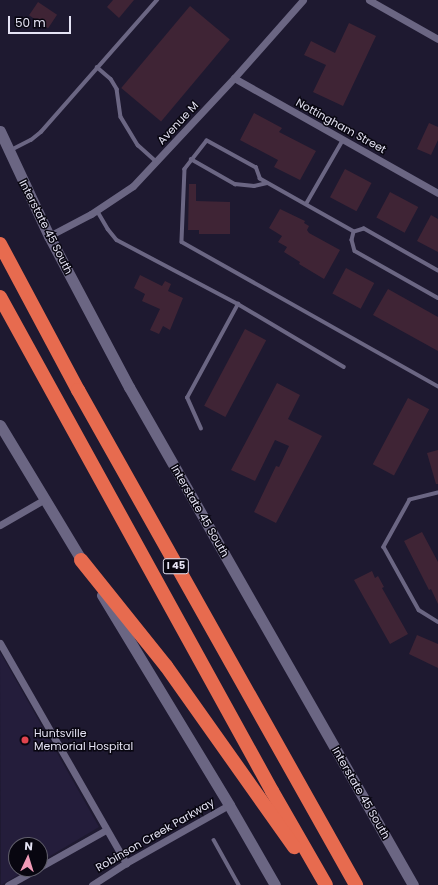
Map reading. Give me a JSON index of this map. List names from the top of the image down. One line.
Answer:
{"streets":{"highway":["I 45"],"main road":["Interstate 45 South"],"street":["Avenue M","Nottingham Street","Robinson Creek Parkway"]},"crossings":[["Avenue M","Nottingham Street"],["Avenue M","Interstate 45 South"]],"places":["Huntsville Memorial Hospital"],"scale_bar":"50 m","north":"top"}
